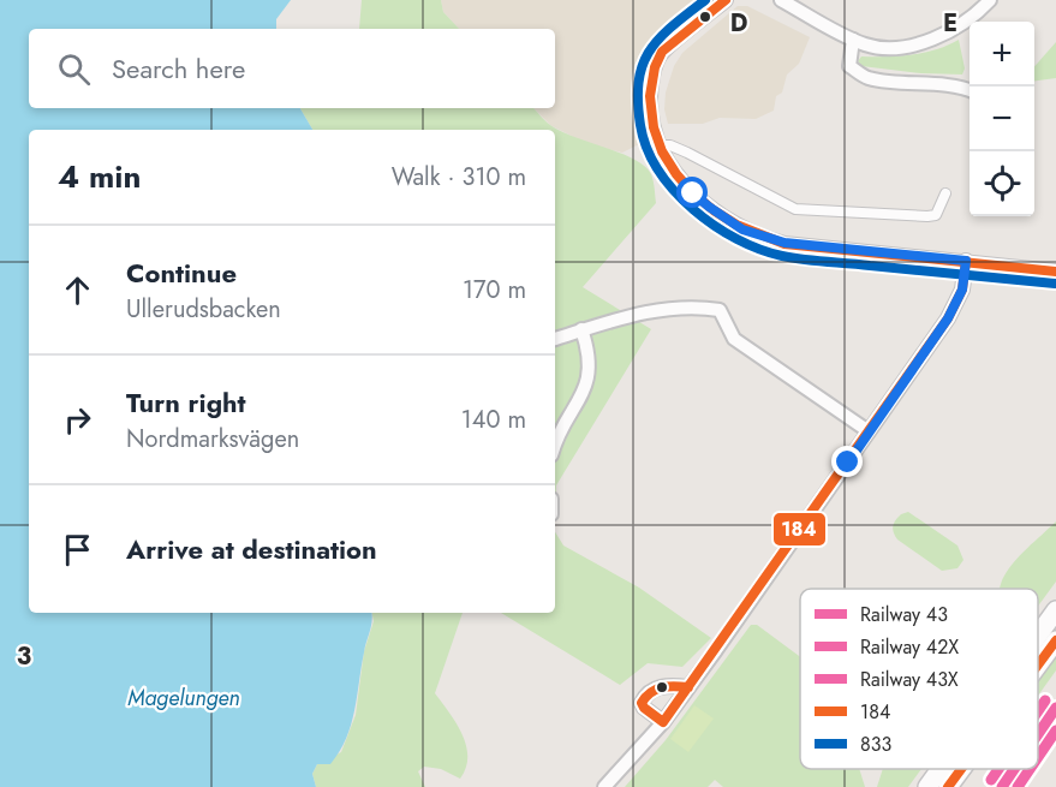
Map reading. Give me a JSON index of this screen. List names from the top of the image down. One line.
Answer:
{"water":["Magelungen"],"lines":["transit line 184","transit line 833","rail line 43X","rail line 43","rail line 42X"],"legend":["Railway 43","Railway 42X","Railway 43X","184","833"],"page":{"map_buttons":["+","−"],"search":"Search here","heading":["4 min","Walk · 310 m"],"list":[["Continue","Ullerudsbacken","170 m"],["Turn right","Nordmarksvägen","140 m"],"Arrive at destination"]},"grid":{"columns":["D","E"],"rows":["3"]}}
